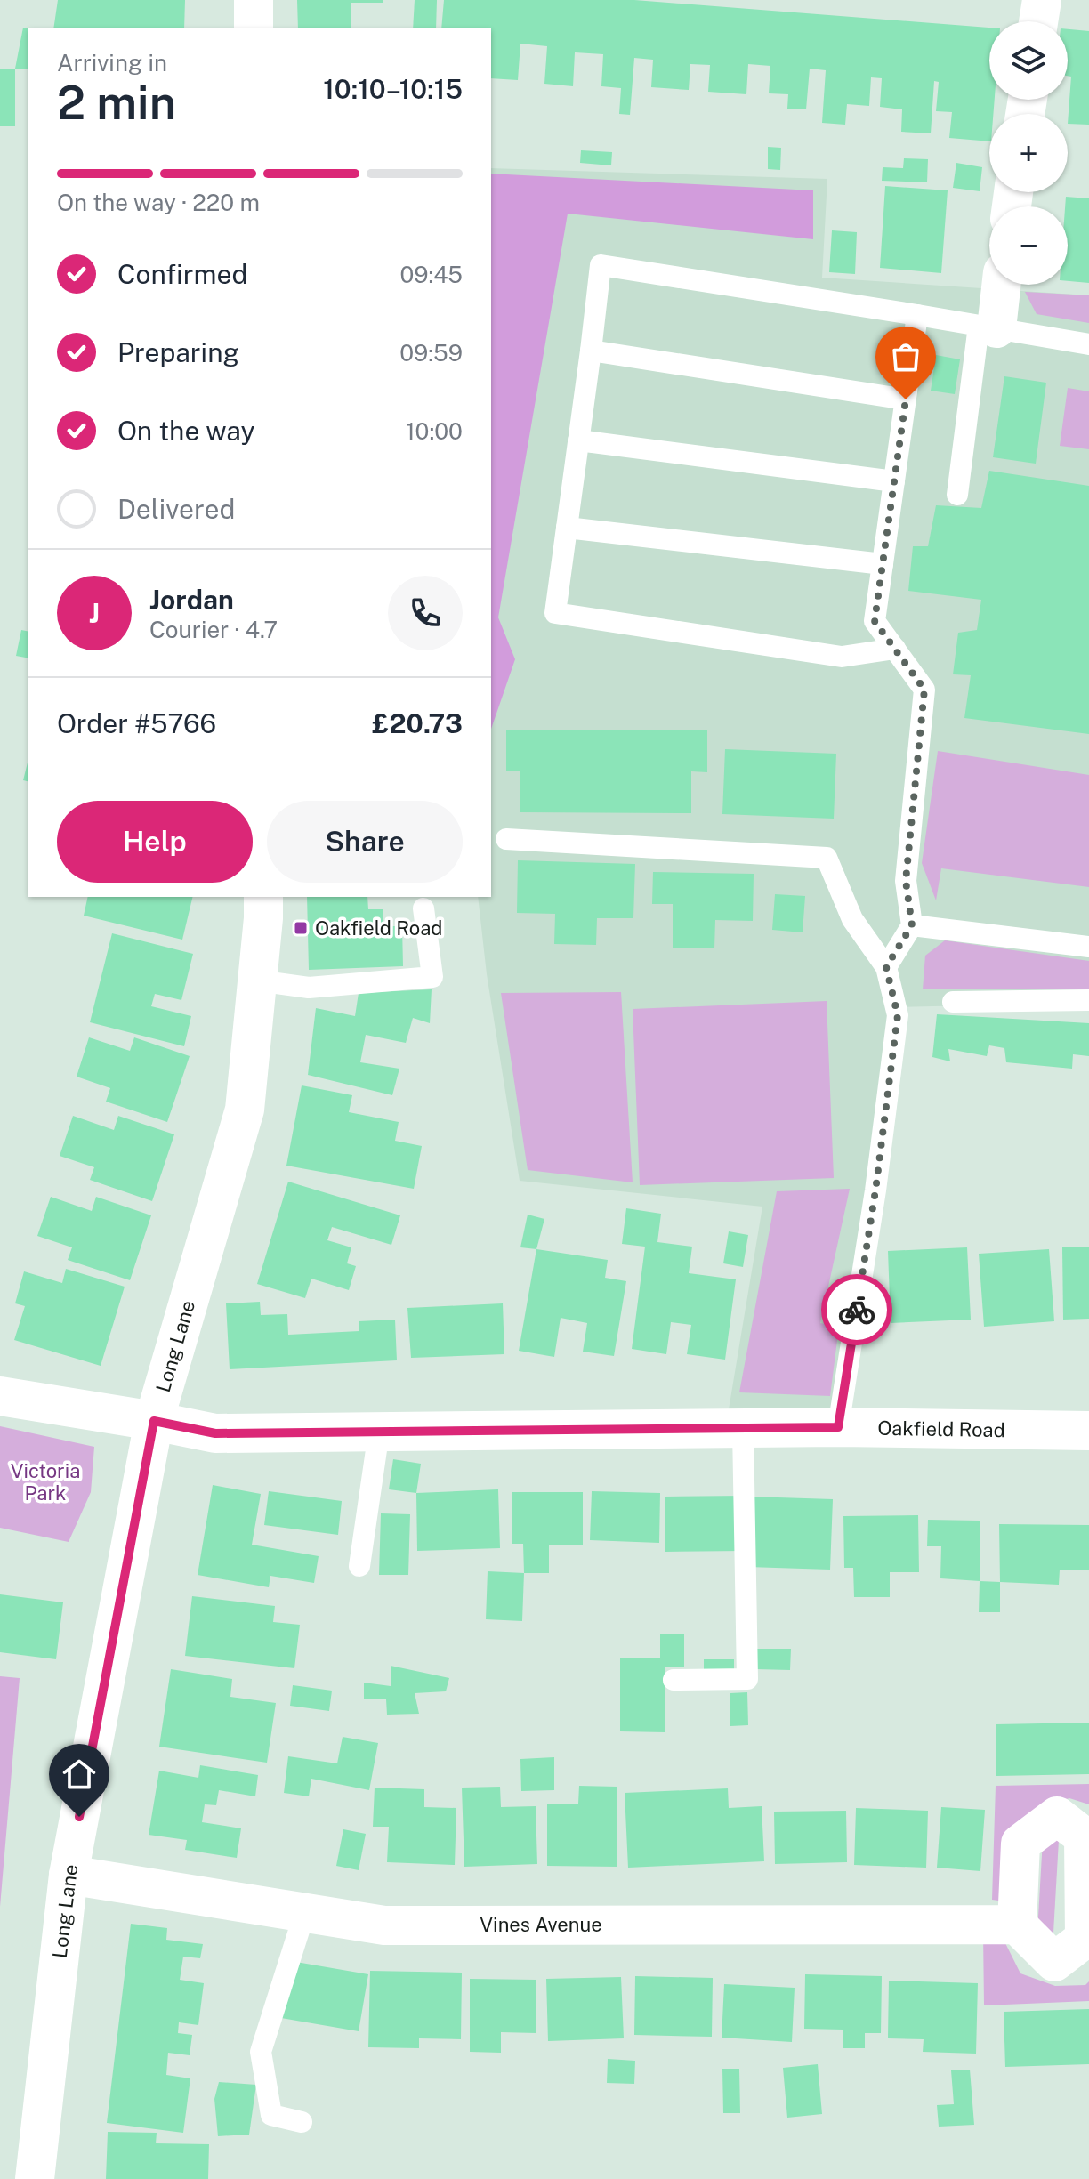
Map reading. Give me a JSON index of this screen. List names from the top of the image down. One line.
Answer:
{"streets":{"street":["Long Lane","Oakfield Road","Vines Avenue"]},"crossings":[["Long Lane","Oakfield Road"],["Long Lane","Vines Avenue"]],"parks":["Victoria Park"],"places":{"transit":["Oakfield Road"]},"page":{"map_buttons":["+","−"],"heading":["2 min","Arriving in","10:10–10:15"],"panel":["Jordan","Courier · 4.7","Order #5766","£20.73"],"bar":"On the way · 220 m","list":[["Confirmed","09:45"],["Preparing","09:59"],["On the way","10:00"],"Delivered"],"round":"J","buttons":["Help","Share"]}}
